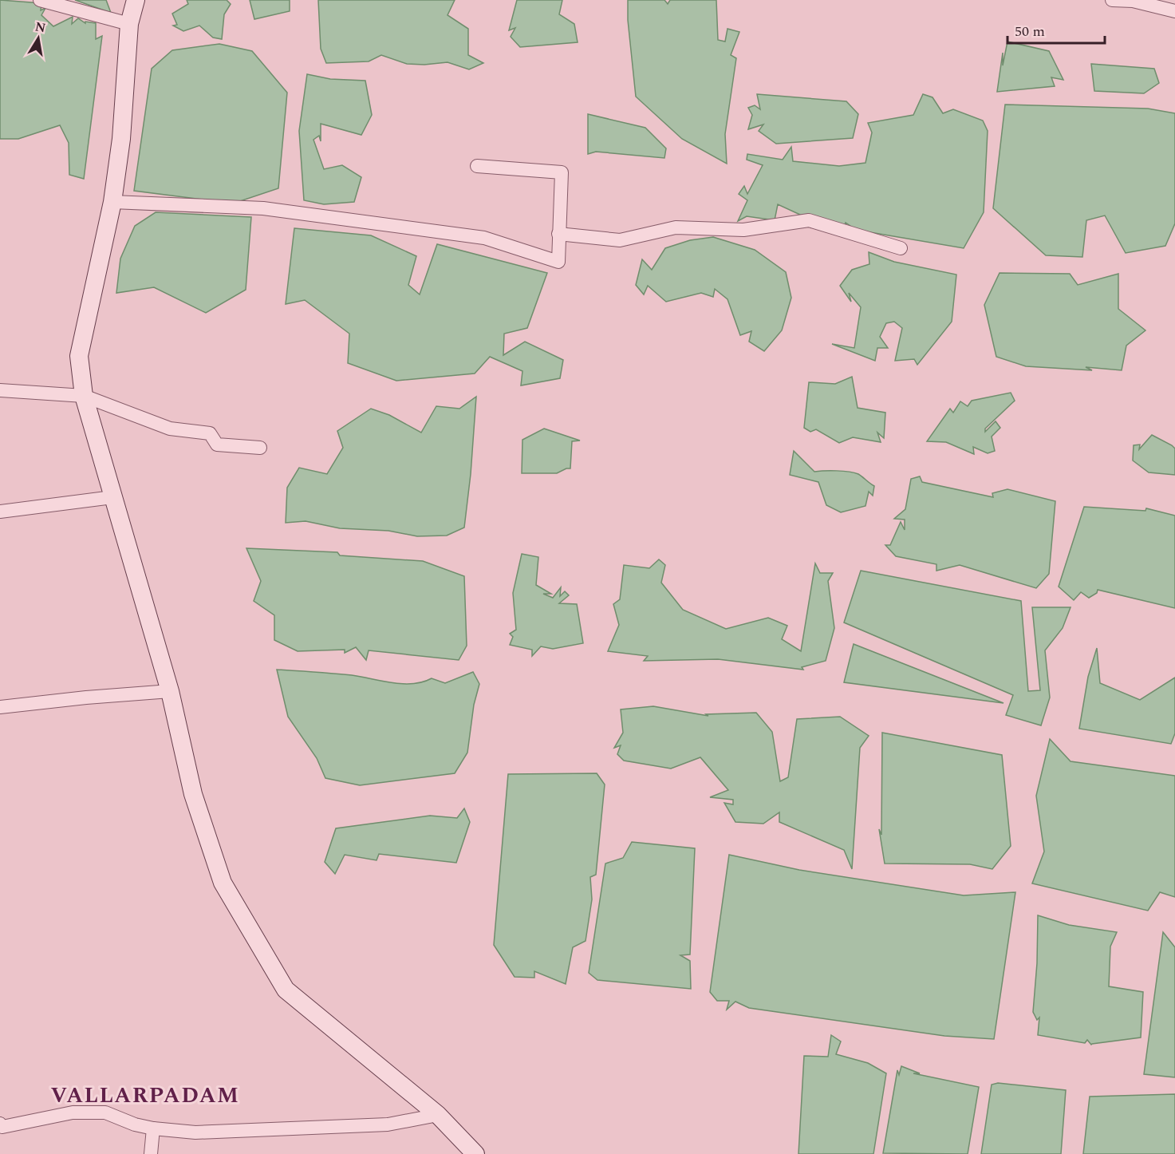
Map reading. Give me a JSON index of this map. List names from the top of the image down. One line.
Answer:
{"districts":["VALLARPADAM"],"scale_bar":"50 m","north":"top"}
